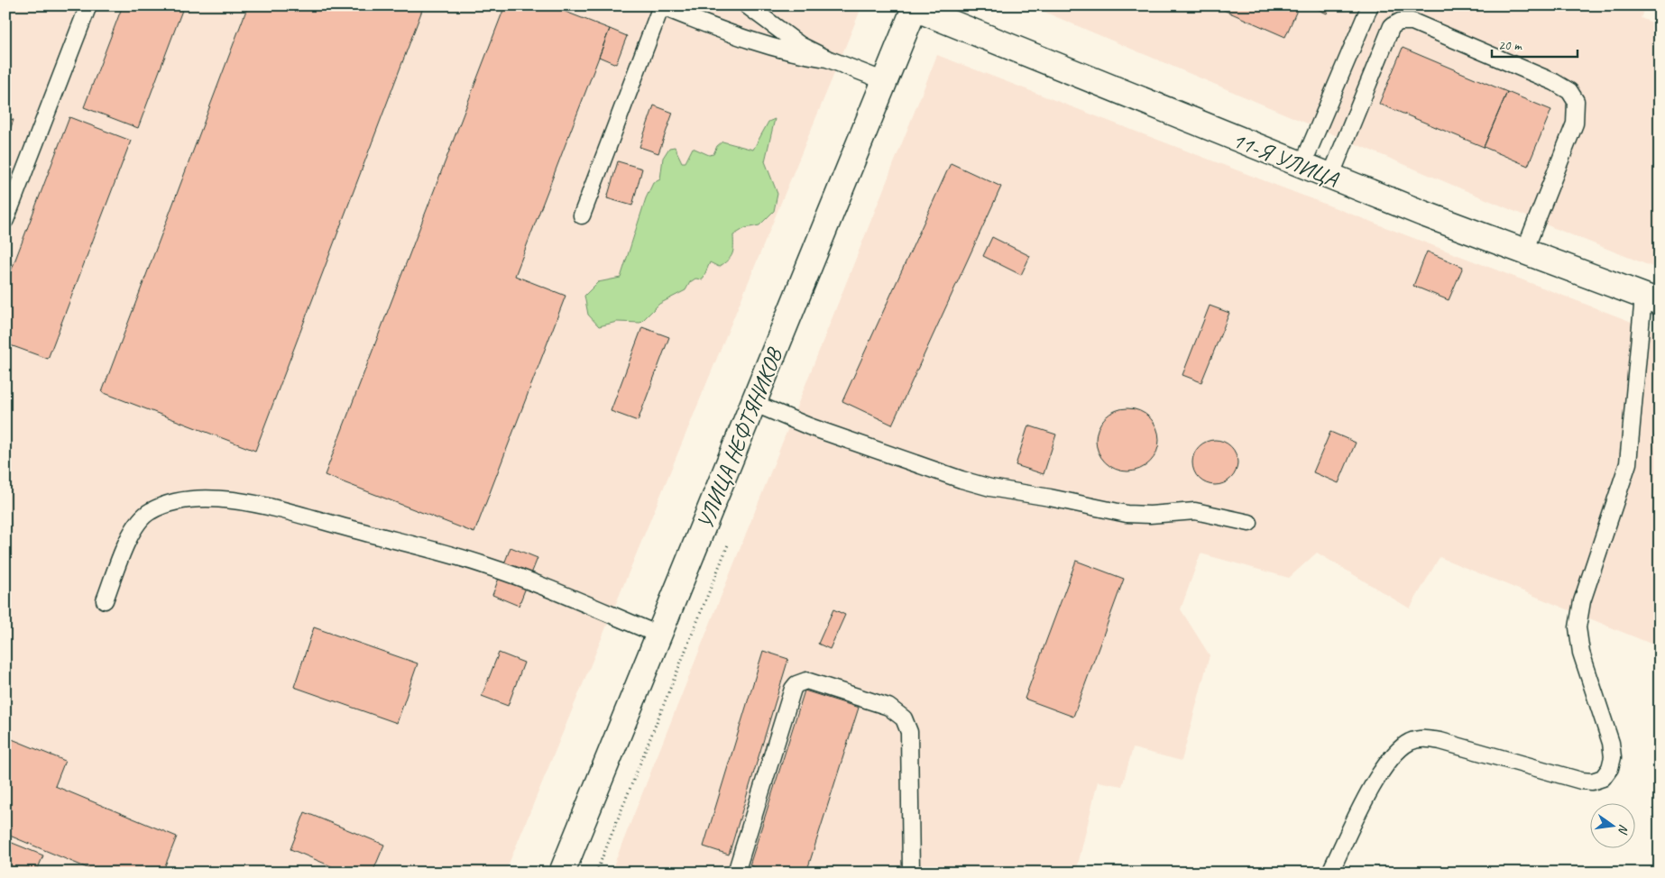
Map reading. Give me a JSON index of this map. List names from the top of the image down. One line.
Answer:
{"streets":{"street":["11-Я УЛИЦА","УЛИЦА НЕФТЯНИКОВ"]},"crossings":[["11-Я УЛИЦА","УЛИЦА НЕФТЯНИКОВ"]],"scale_bar":"20 m","north":"right"}
